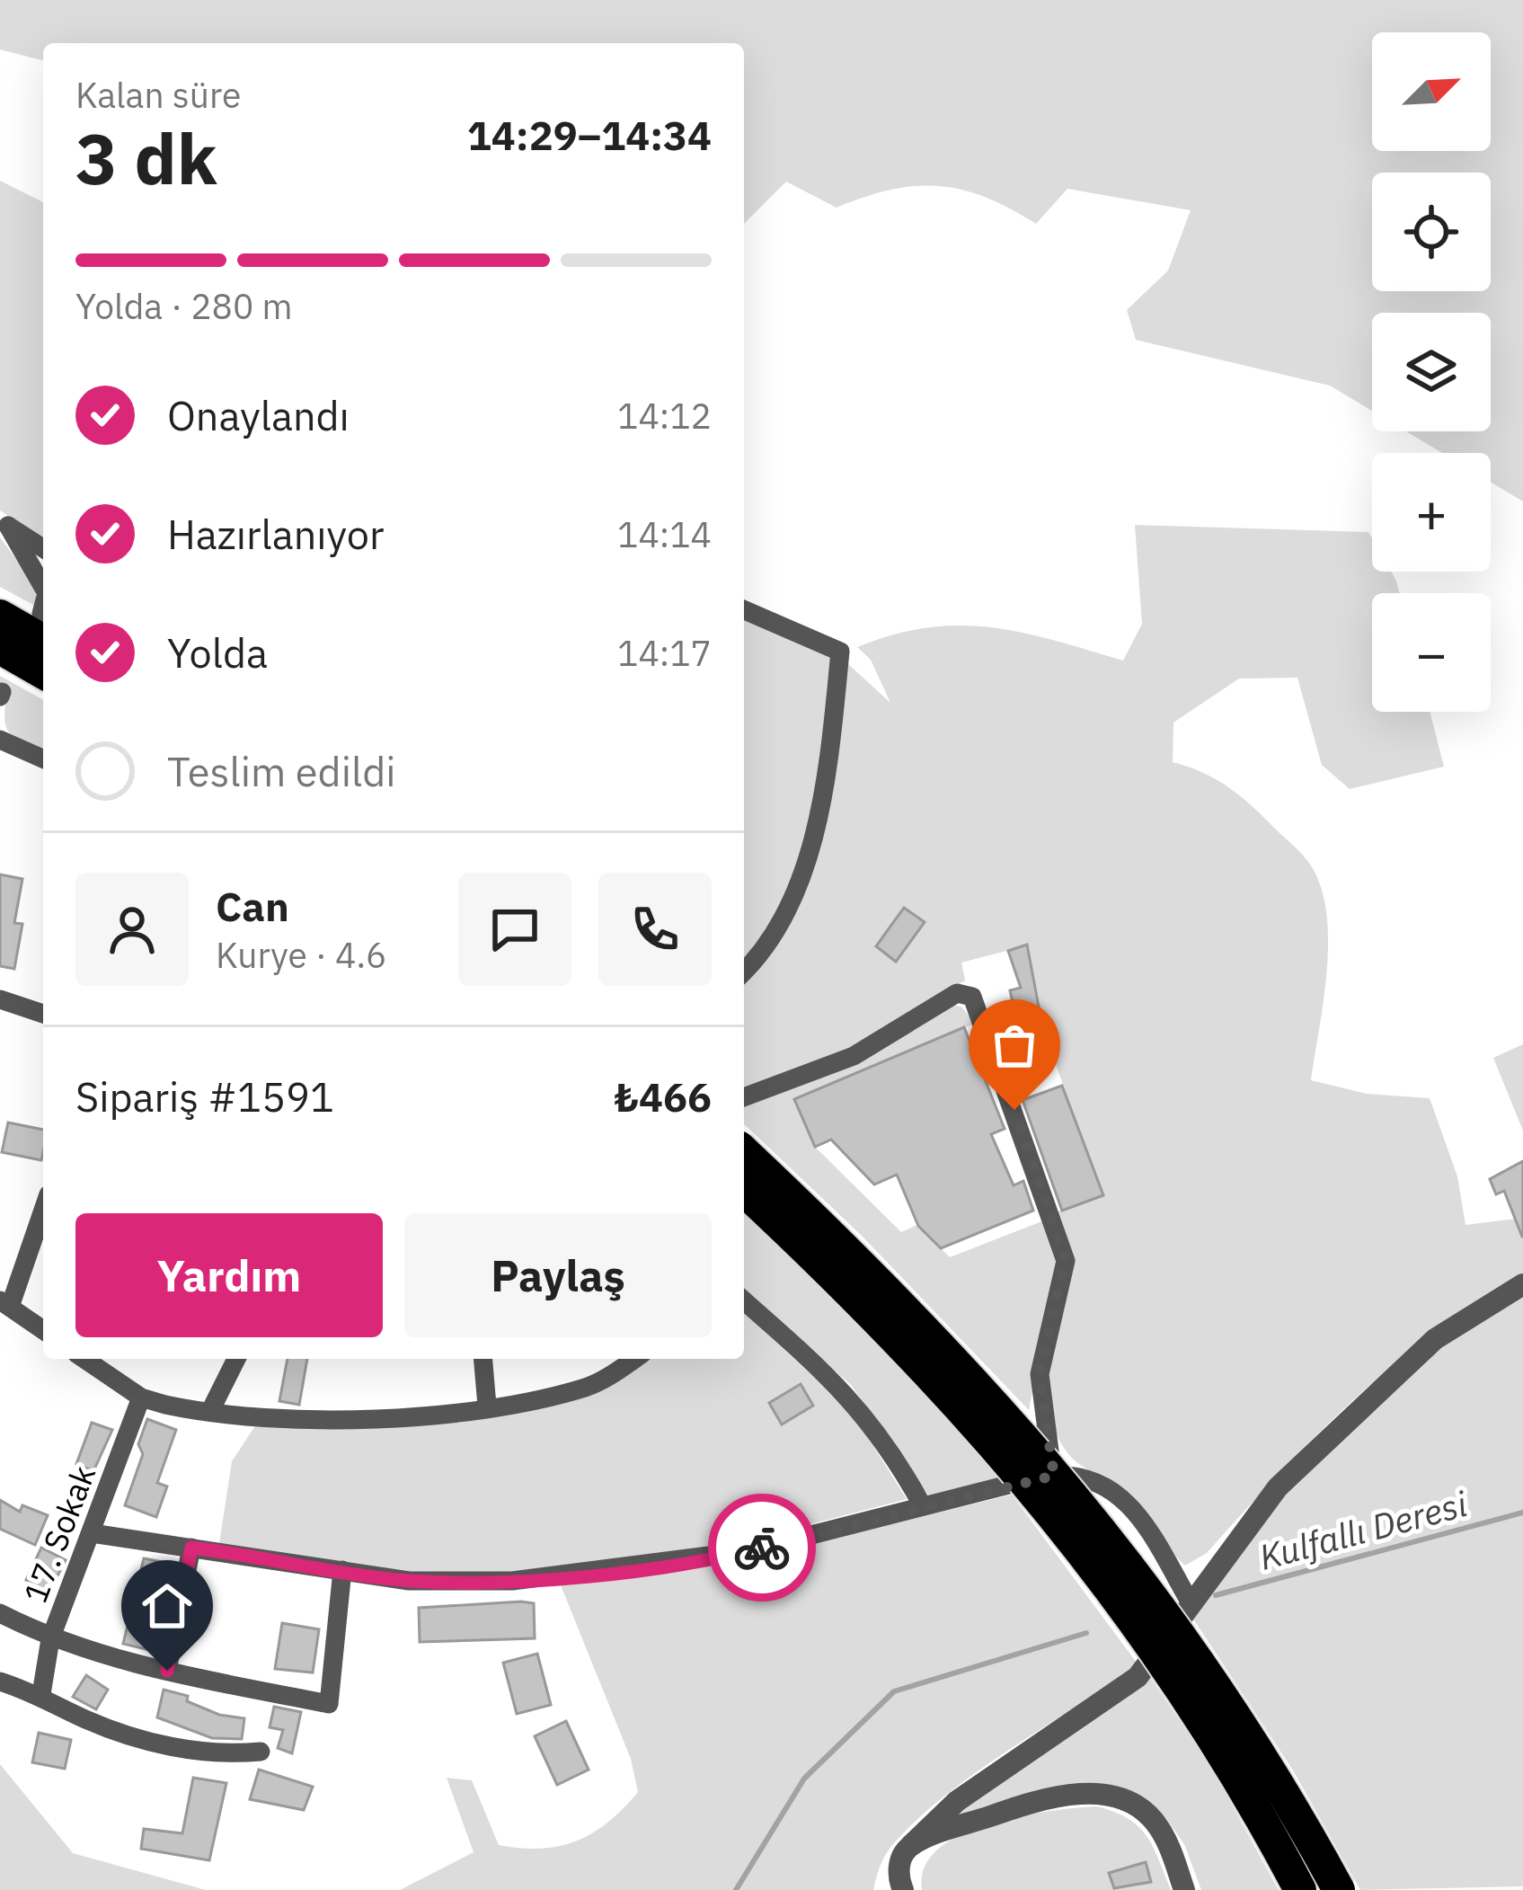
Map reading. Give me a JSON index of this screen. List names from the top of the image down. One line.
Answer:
{"streets":{"street":["17. Sokak"]},"water":["Kulfallı Deresi"],"north":"top right","page":{"map_buttons":["+","−"],"heading":["3 dk","Kalan süre","14:29–14:34"],"panel":["Can","Kurye · 4.6","Sipariş #1591","₺466"],"bar":"Yolda · 280 m","list":[["Onaylandı","14:12"],["Hazırlanıyor","14:14"],["Yolda","14:17"],"Teslim edildi"],"buttons":["Yardım","Paylaş"]}}
